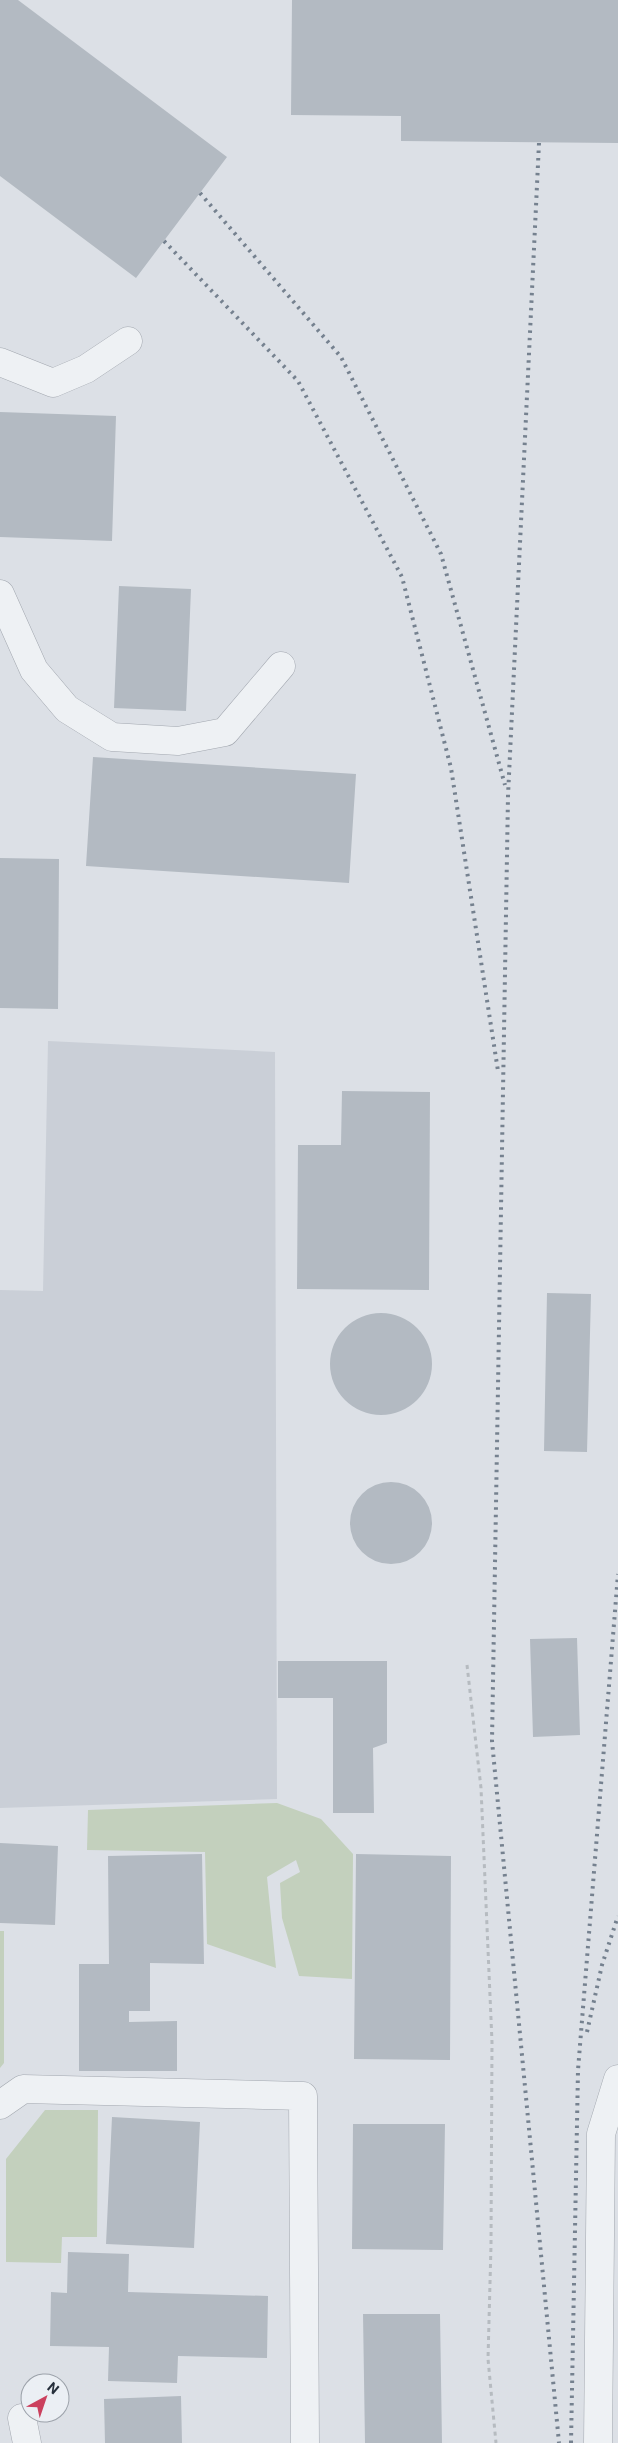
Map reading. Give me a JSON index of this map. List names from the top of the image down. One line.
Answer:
{"north":"top right"}
